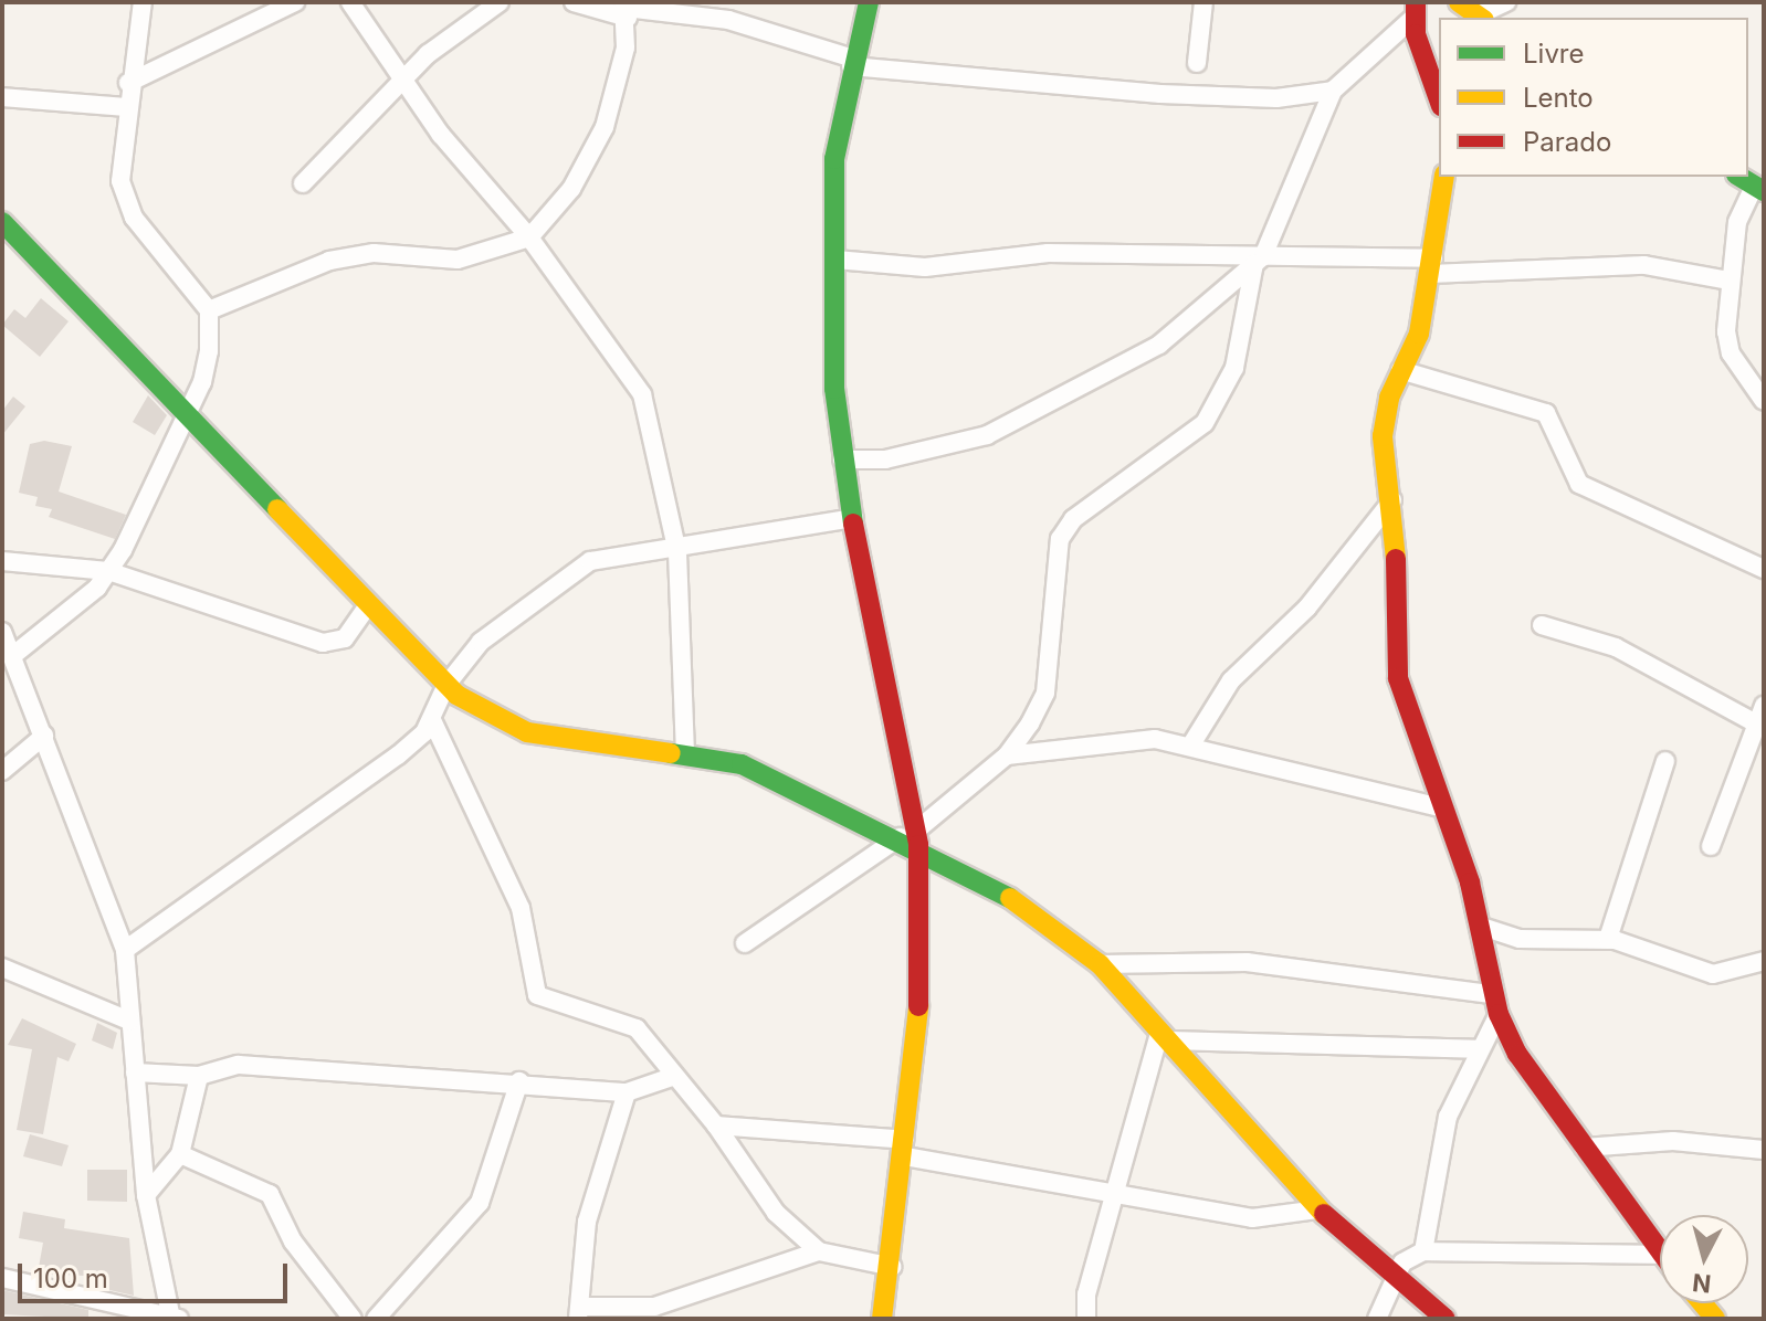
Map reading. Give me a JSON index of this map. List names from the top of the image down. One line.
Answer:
{"legend":["Livre","Lento","Parado"],"scale_bar":"100 m","north":"bottom"}
